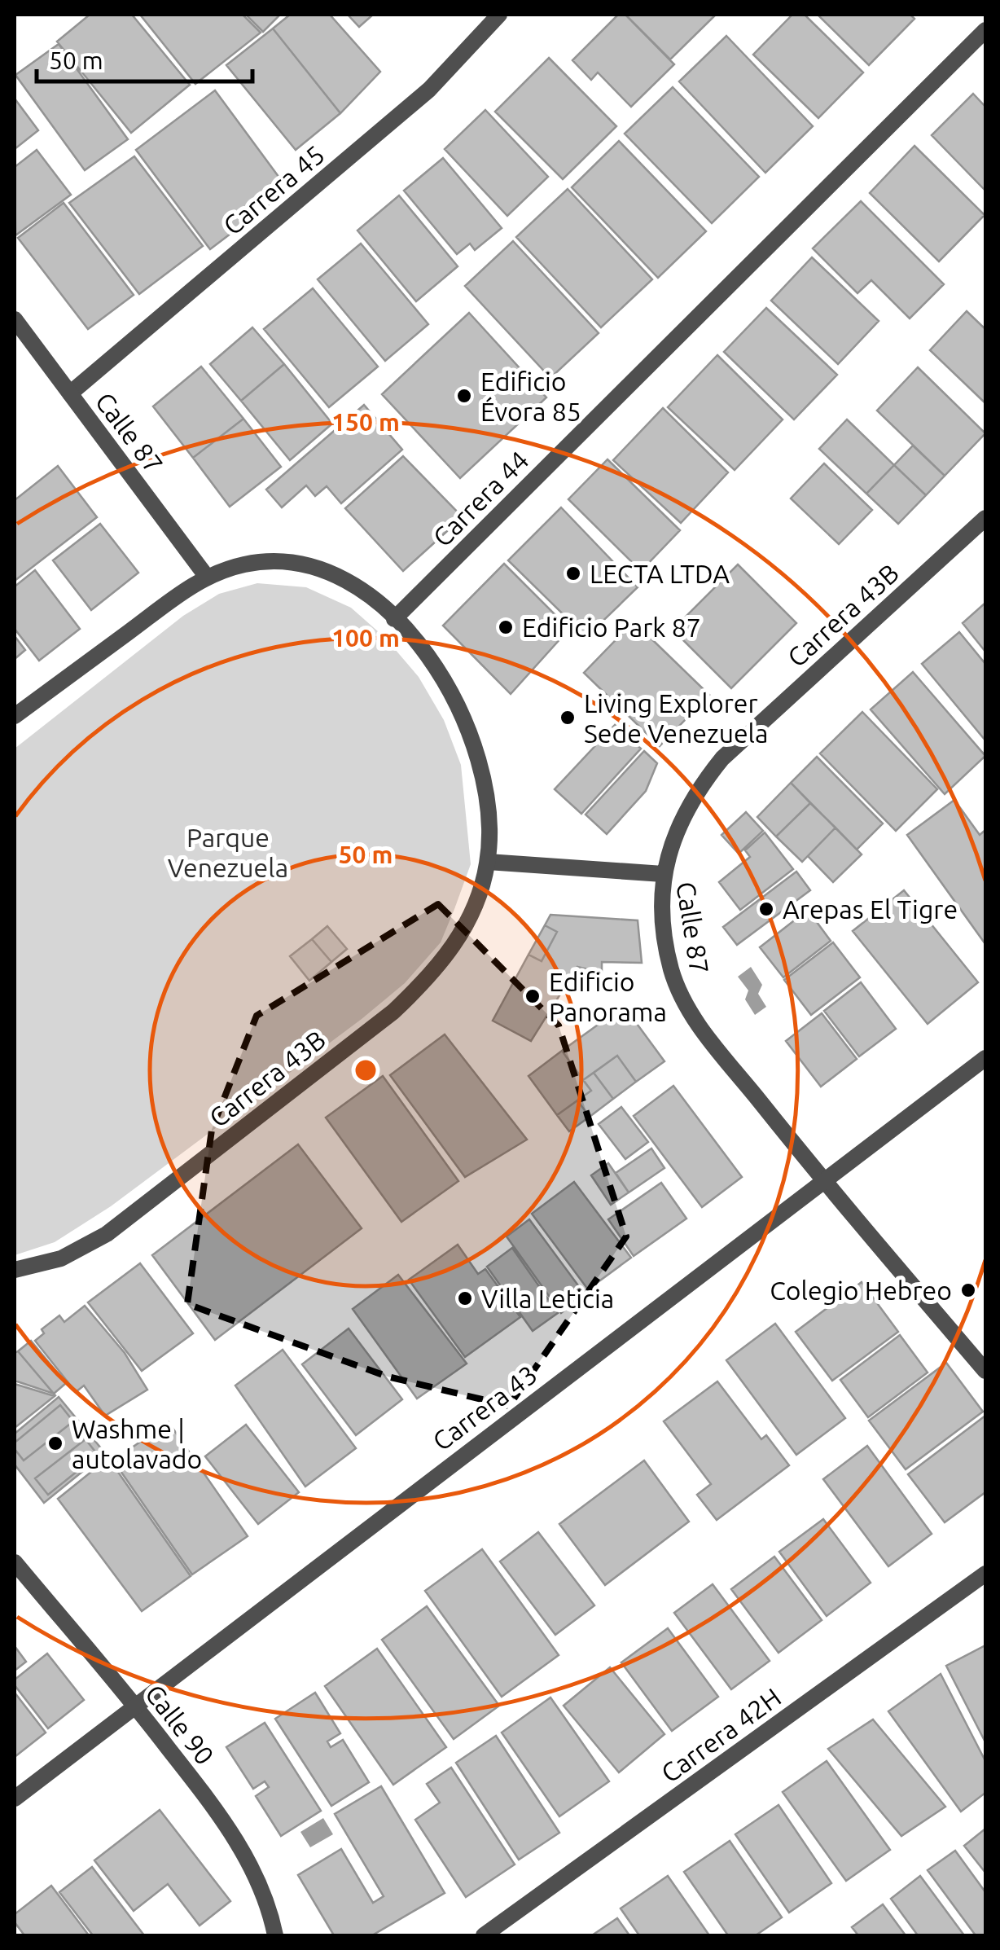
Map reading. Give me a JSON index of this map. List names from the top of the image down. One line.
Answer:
{"streets":{"street":["Carrera 45","Calle 87","Carrera 44","Carrera 43B","Carrera 43","Calle 90","Carrera 42H"]},"crossings":[["Carrera 45","Calle 87"],["Calle 87","Carrera 43B"],["Calle 87","Carrera 43"],["Carrera 43","Calle 90"]],"parks":["Parque Venezuela"],"places":["Edificio Évora 85","LECTA LTDA","Edificio Park 87","Living Explorer Sede Venezuela","Arepas El Tigre","Edificio Panorama","Colegio Hebreo","Villa Leticia","Washme | autolavado"],"scale_bar":"50 m","rings":["150 m","100 m","50 m"]}
